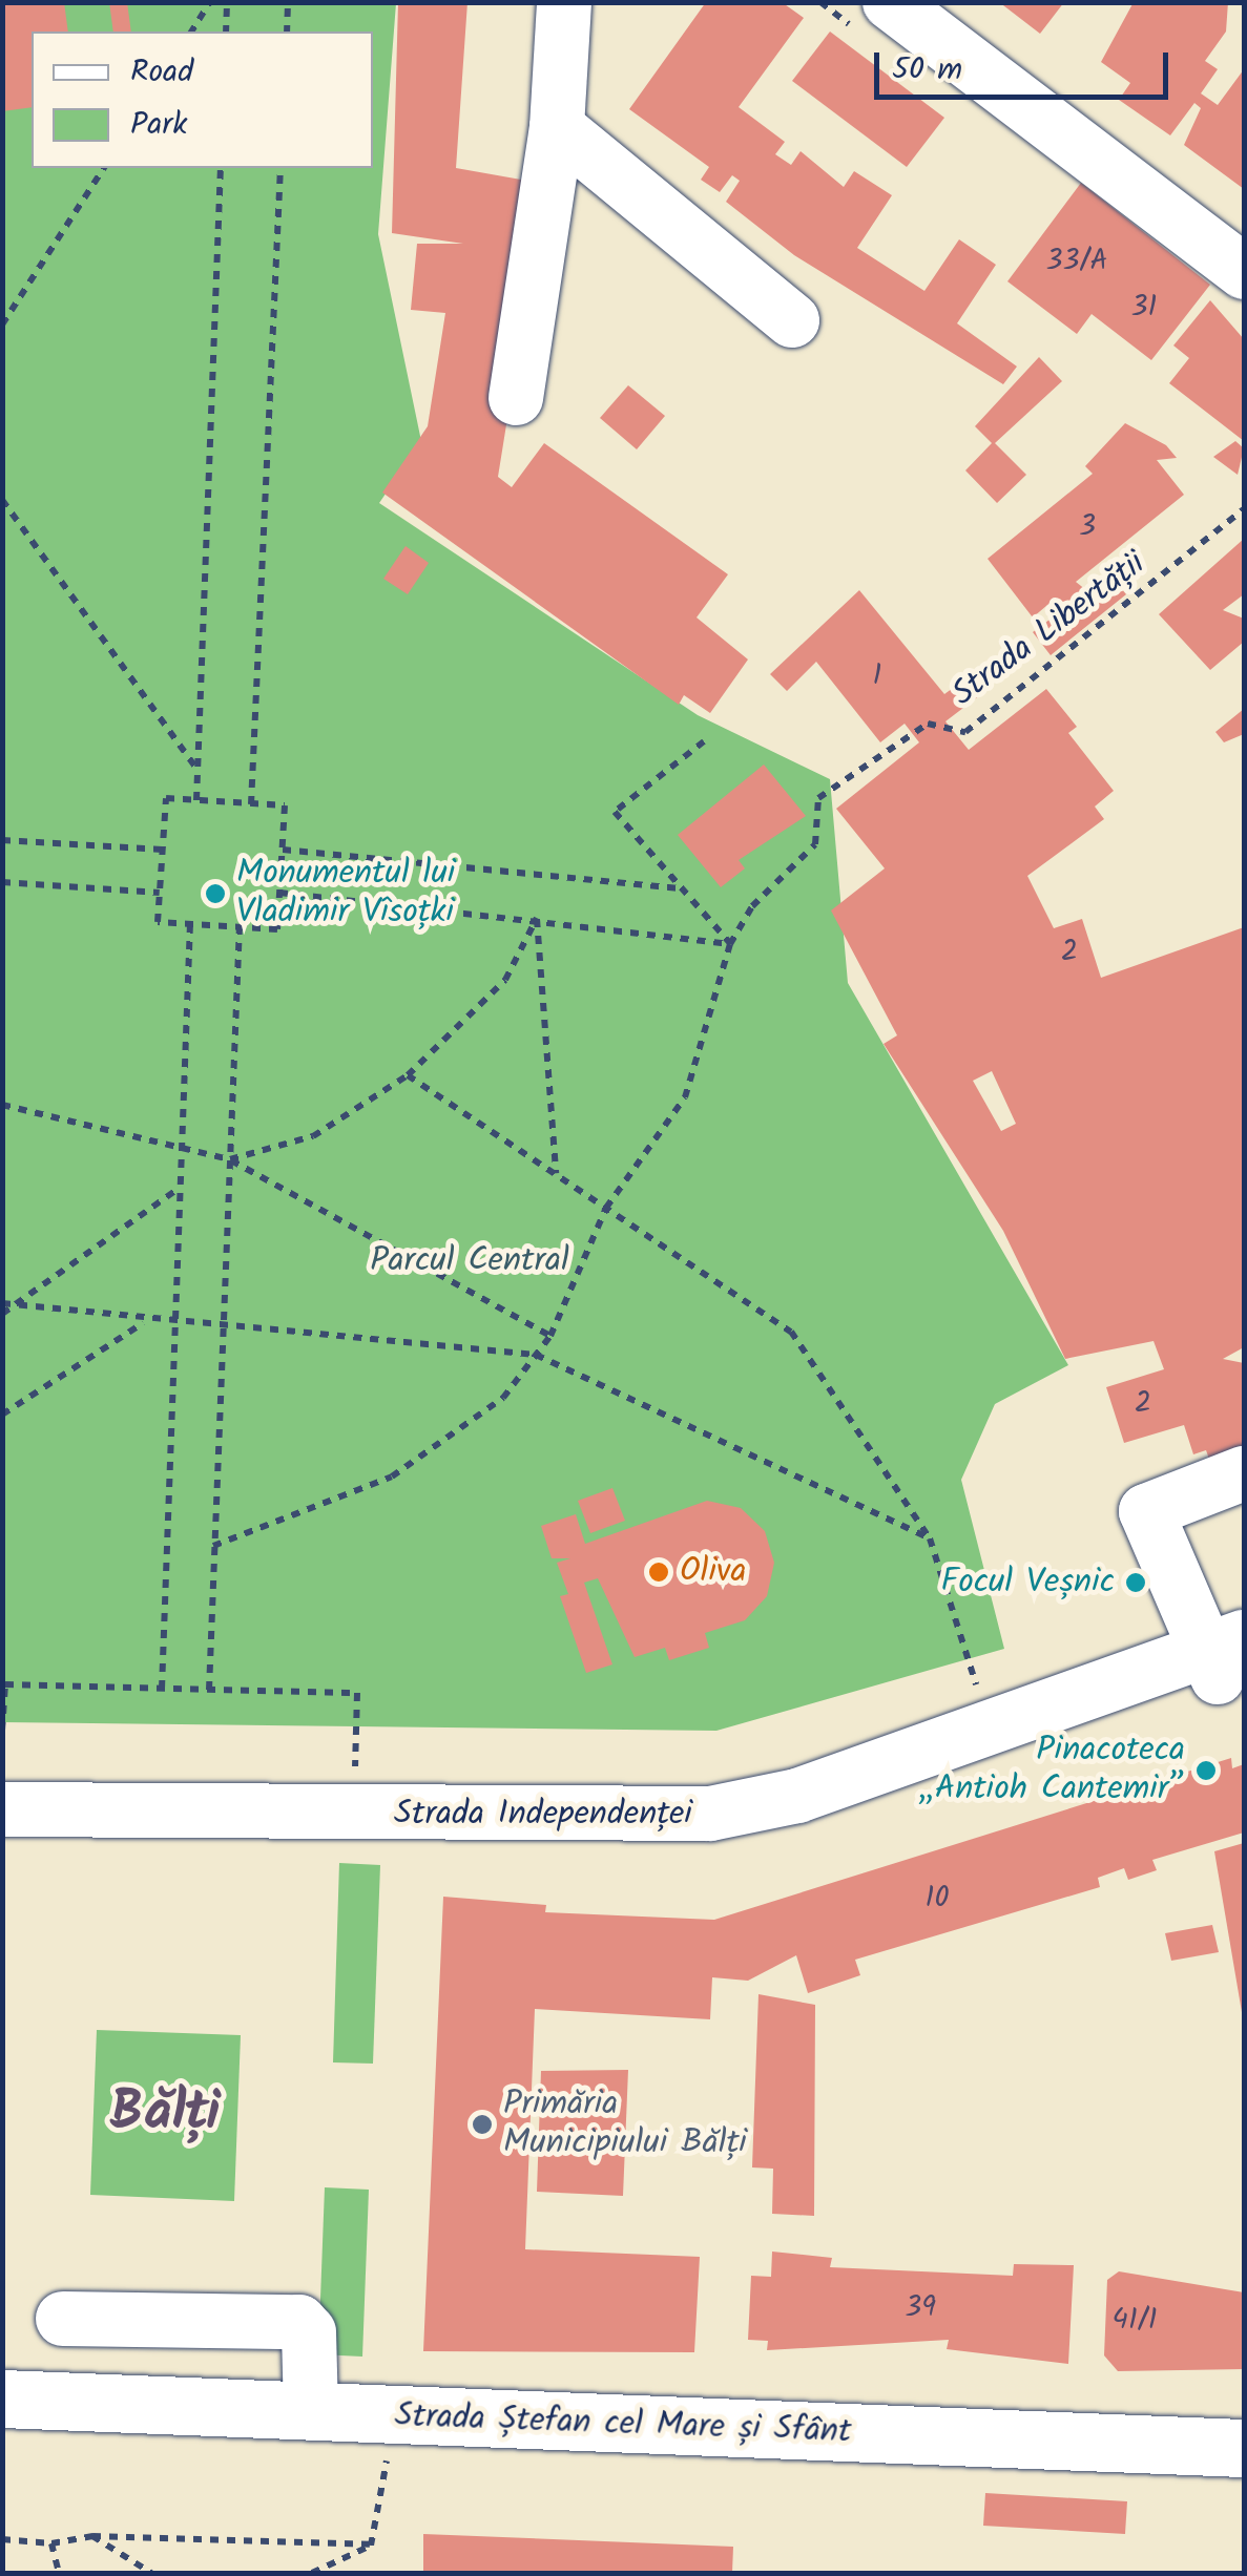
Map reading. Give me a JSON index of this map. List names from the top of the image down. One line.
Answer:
{"streets":{"main road":["Strada Ștefan cel Mare și Sfânt"],"street":["Strada Independenței"],"path":["Strada Libertății"]},"districts":["Bălți"],"parks":["Parcul Central"],"places":["Monumentul lui Vladimir Vîsoțki","Oliva","Focul Veșnic","Pinacoteca „Antioh Cantemir”","Primăria Municipiului Bălți"],"house_numbers":["33/A","31","3","1","2","2","10","39","41/1"],"legend":["Road","Park"],"scale_bar":"50 m"}
